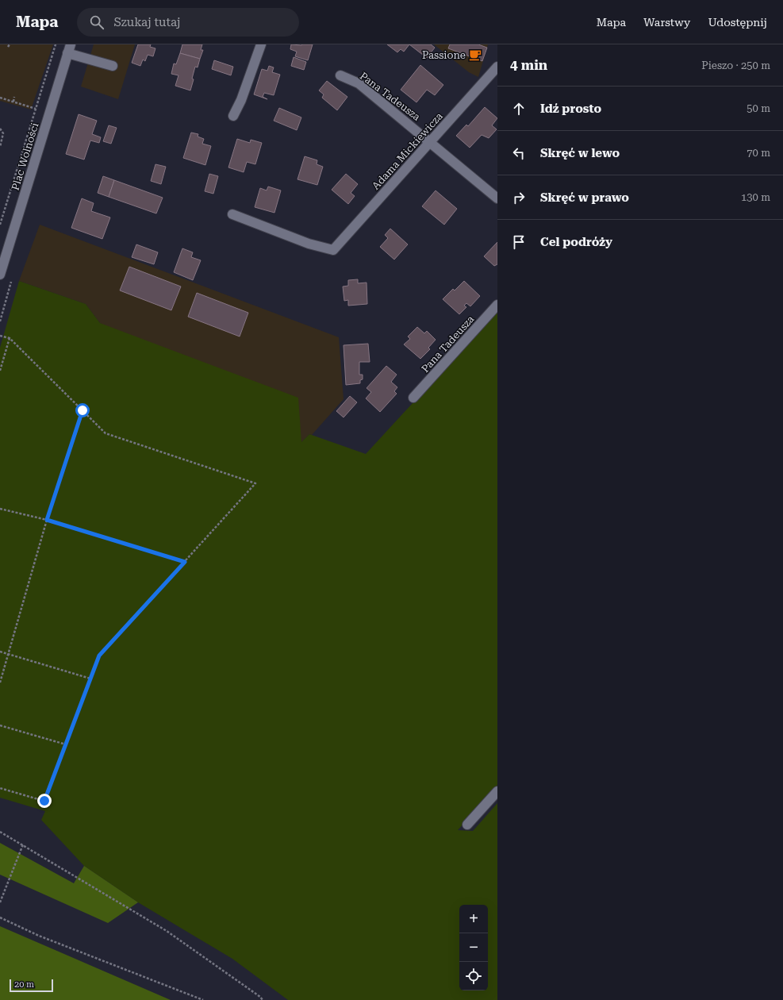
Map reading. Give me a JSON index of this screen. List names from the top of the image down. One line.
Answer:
{"streets":{"street":["Pana Tadeusza","Adama Mickiewicza","Plac Wolności"]},"crossings":[["Pana Tadeusza","Adama Mickiewicza"]],"places":{"cafe":["Passione"]},"scale_bar":"20 m","page":{"header":"Mapa","search":"Szukaj tutaj","nav":["Mapa","Warstwy","Udostępnij"],"heading":["4 min","Pieszo · 250 m"],"list":[["Idź prosto","50 m"],["Skręć w lewo","70 m"],["Skręć w prawo","130 m"],"Cel podróży"],"map_buttons":["+","−"],"scale":"20 m"}}
